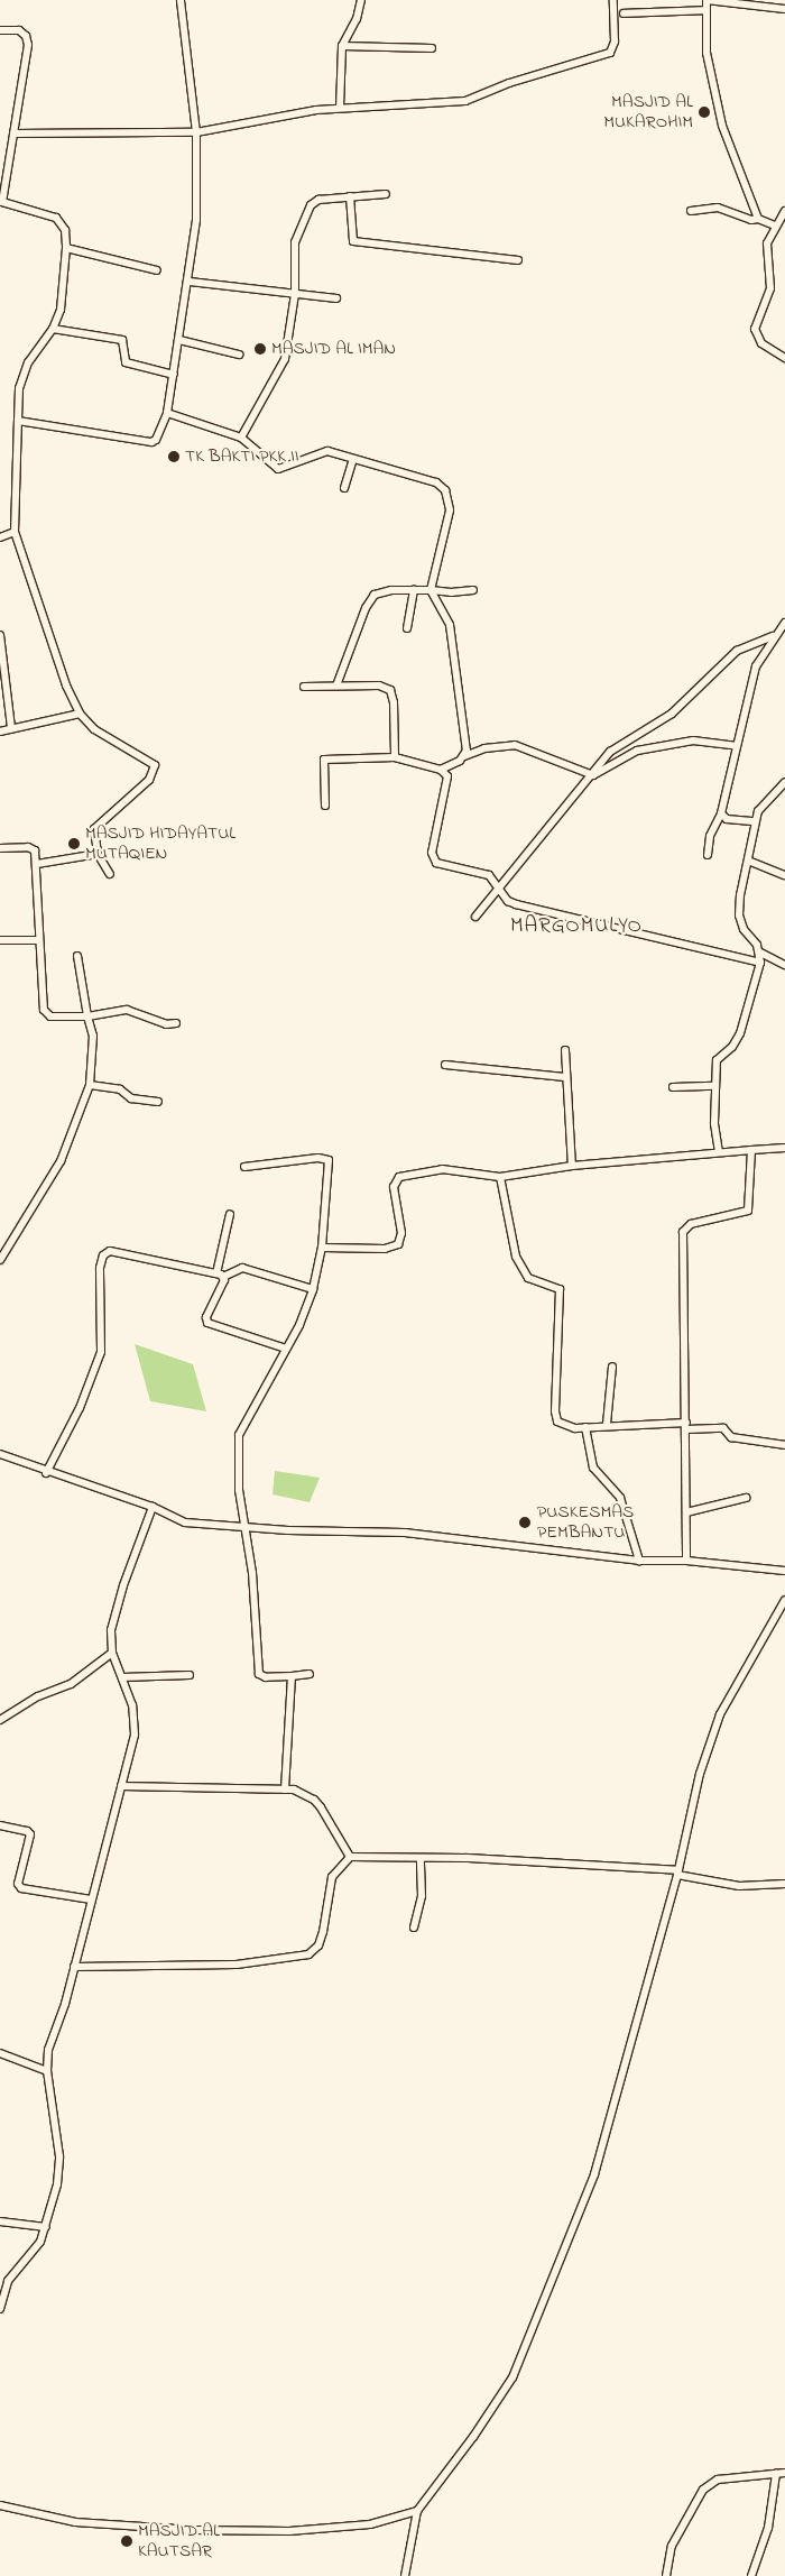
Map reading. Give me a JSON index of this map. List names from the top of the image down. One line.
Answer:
{"districts":["MARGOMULYO"],"places":["MASJID AL MUKAROHIM","MASJID AL IMAN","TK BAKTI PKK II","MASJID HIDAYATUL MUTAQIEN","PUSKESMAS PEMBANTU","MASJID AL KAUTSAR"]}
